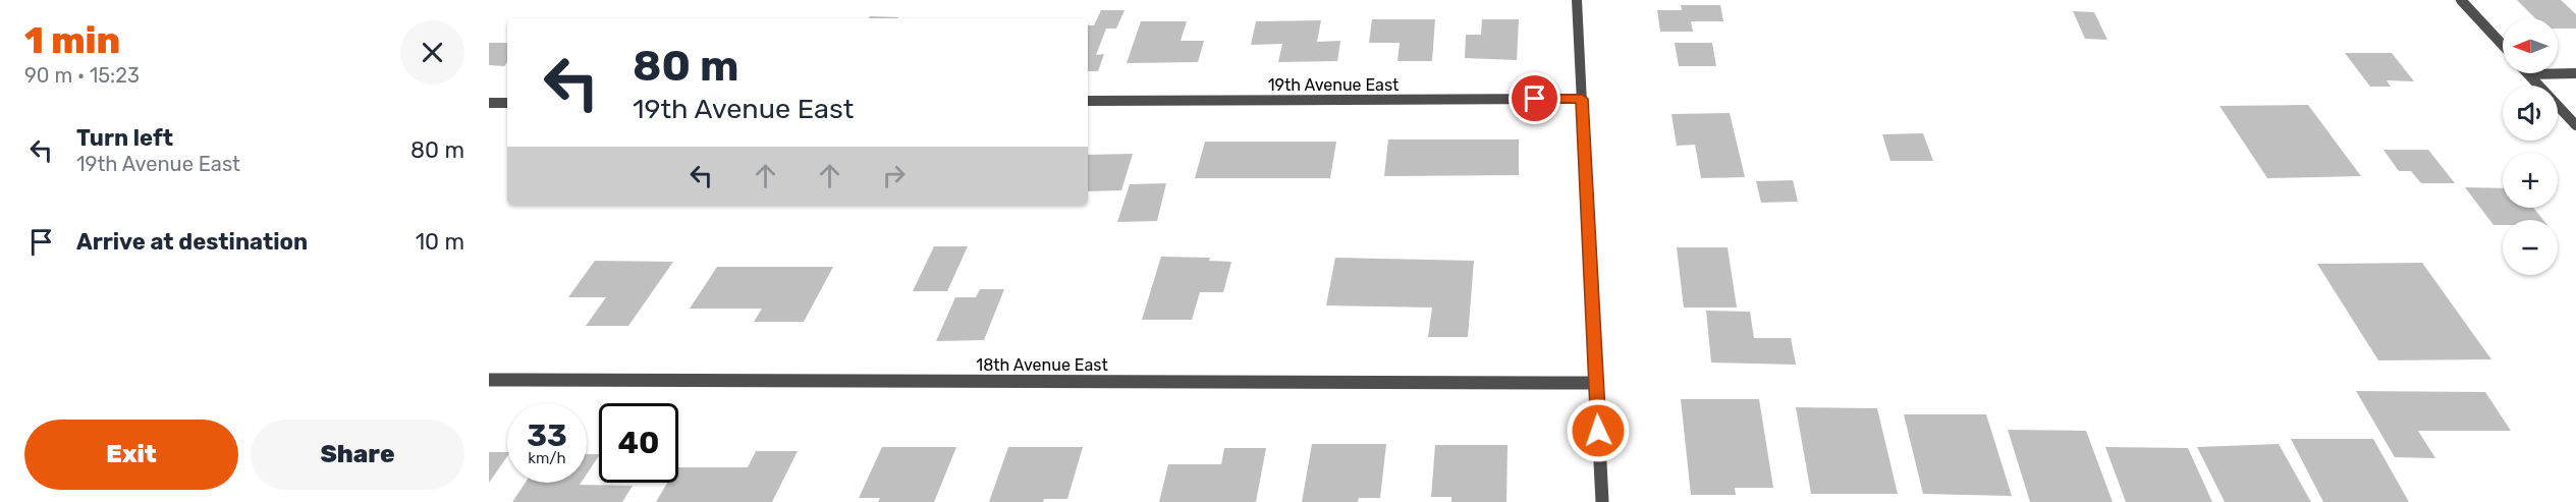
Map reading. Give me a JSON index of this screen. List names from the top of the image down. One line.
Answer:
{"streets":{"street":["19th Avenue East","18th Avenue East"]},"north":"left","page":{"heading":["1 min","90 m · 15:23"],"map_buttons":["+","−"],"turn":["80 m","19th Avenue East"],"list":[{"name":"Turn left","note":"19th Avenue East","value":"80 m"},{"name":"Arrive at destination","value":"10 m"}],"speed":"33 km/h","limit":"40","buttons":["Exit","Share"]}}
